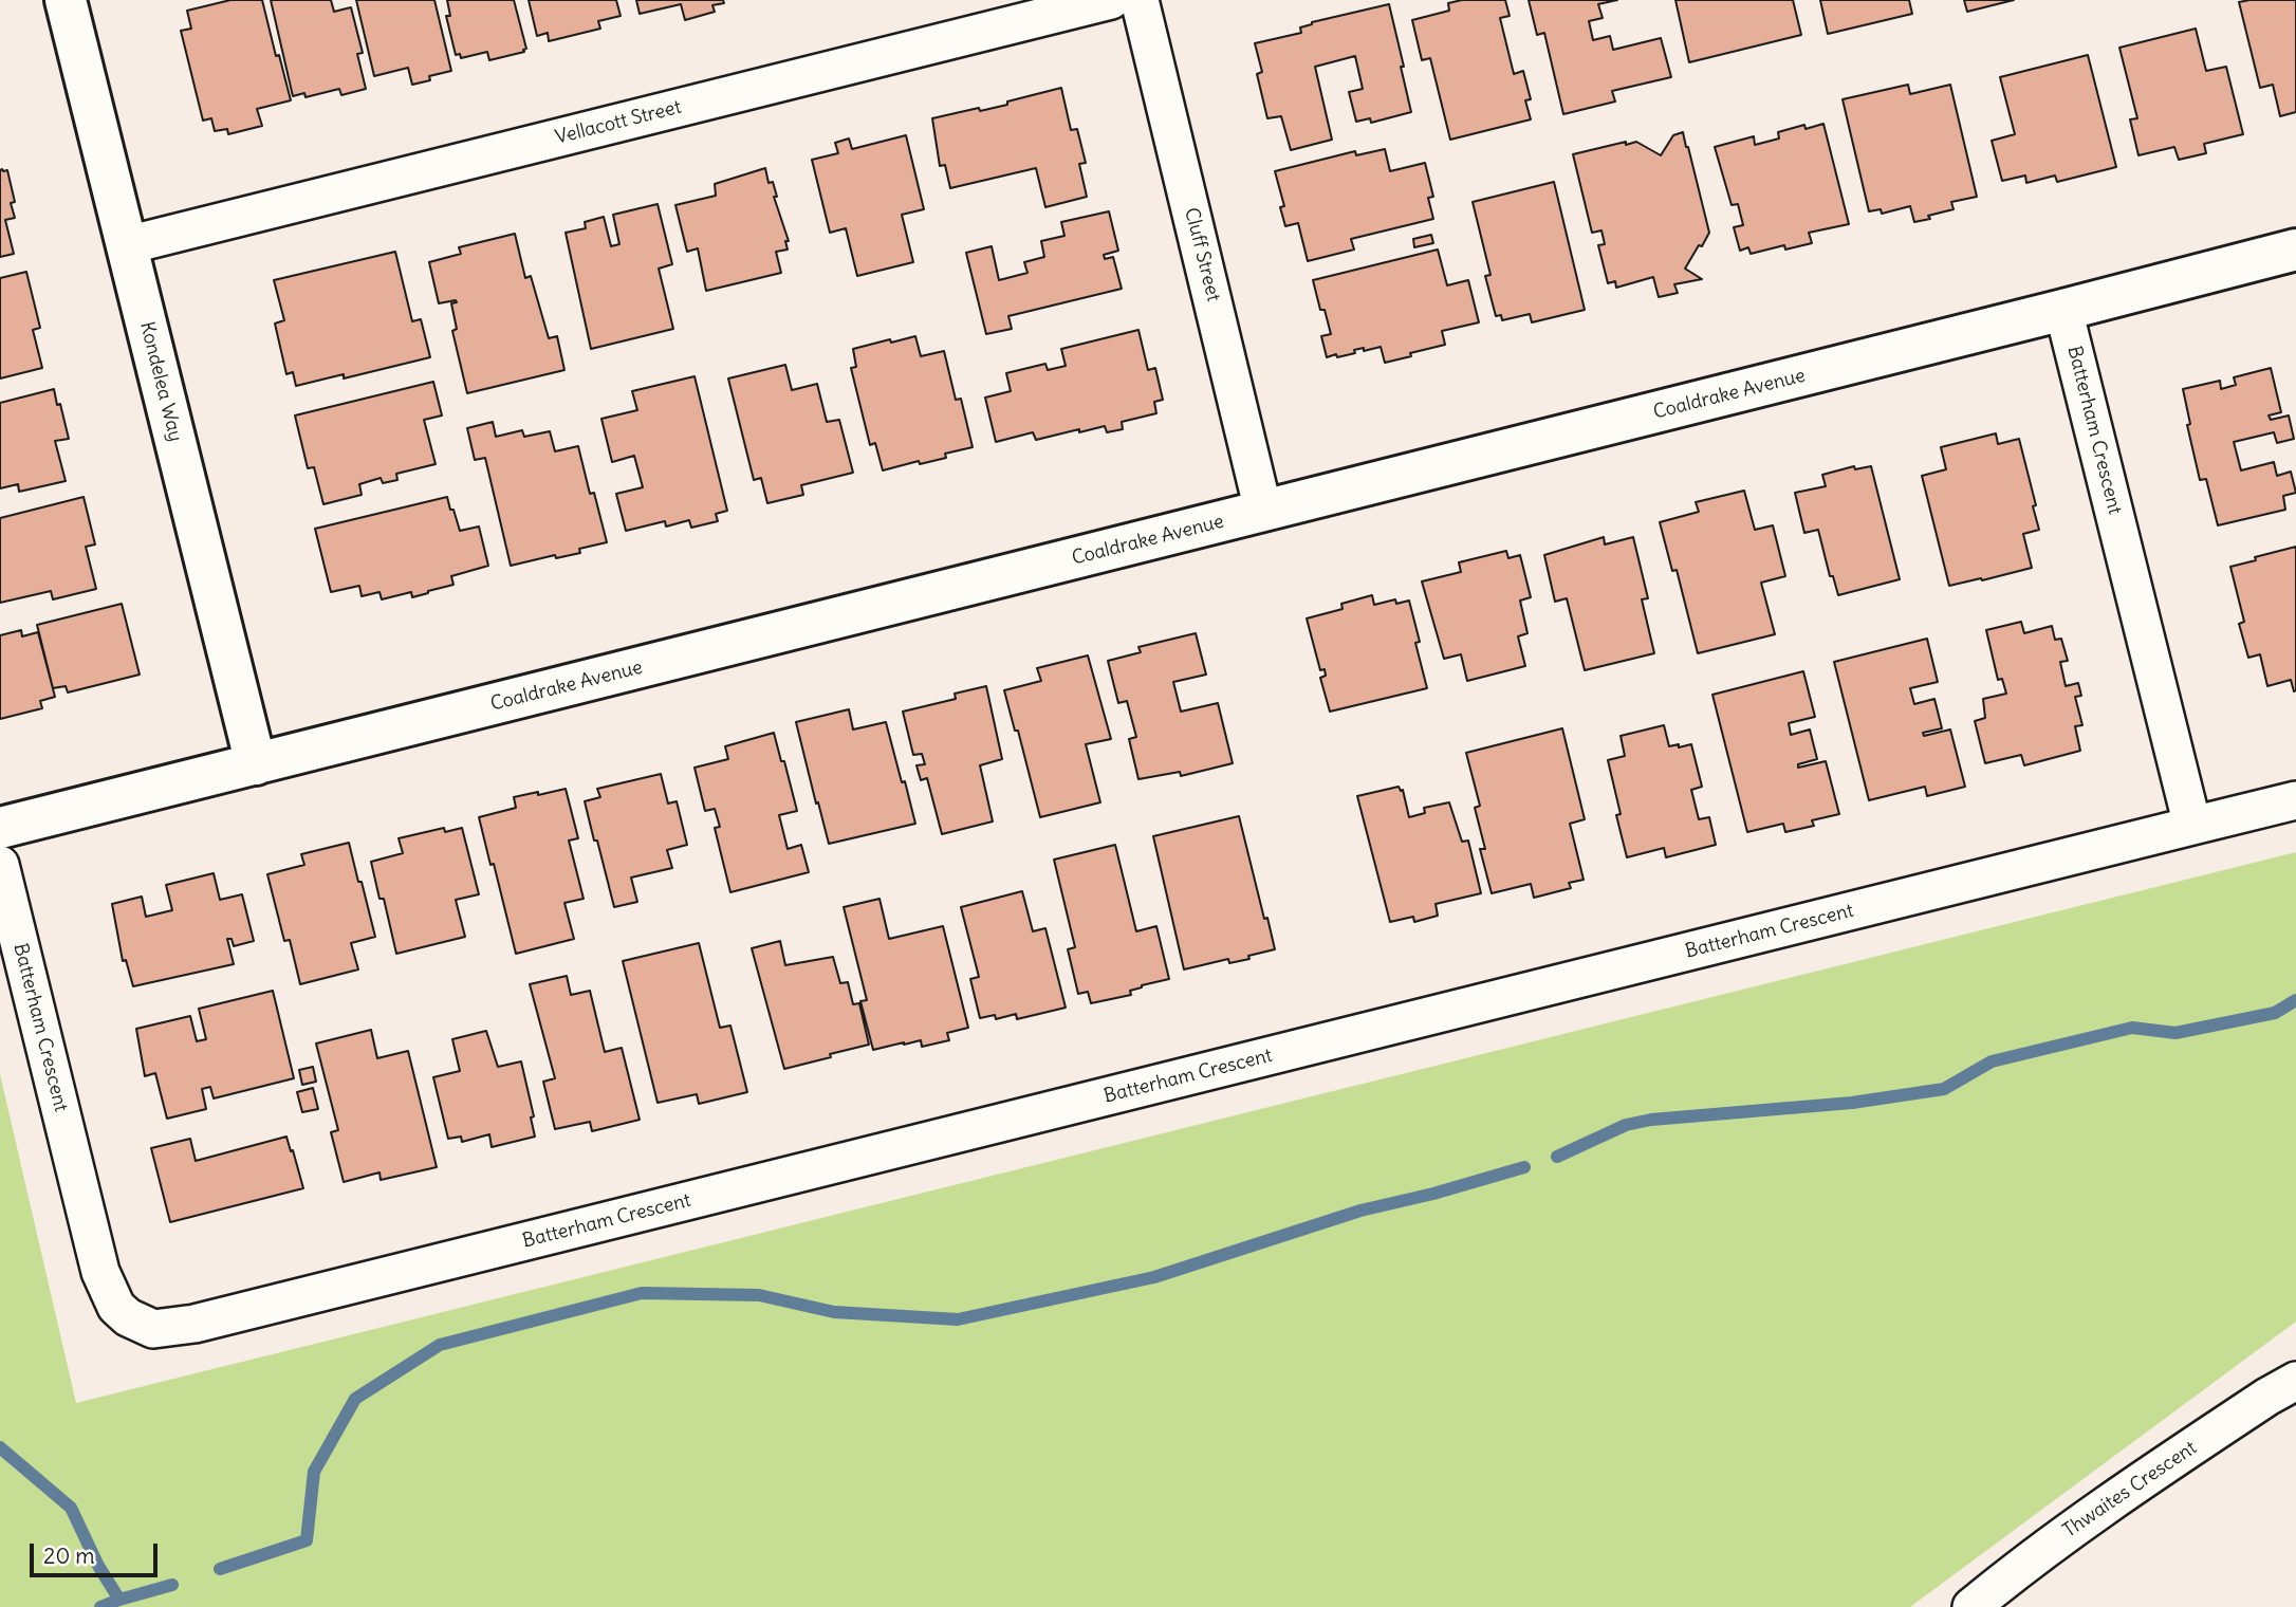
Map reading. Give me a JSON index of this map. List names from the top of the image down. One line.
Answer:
{"streets":{"street":["Vellacott Street","Cluff Street","Kondelea Way","Coaldrake Avenue","Batterham Crescent","Thwaites Crescent"]},"crossings":[["Vellacott Street","Kondelea Way"],["Cluff Street","Coaldrake Avenue"],["Kondelea Way","Coaldrake Avenue"],["Coaldrake Avenue","Batterham Crescent"]],"scale_bar":"20 m"}
